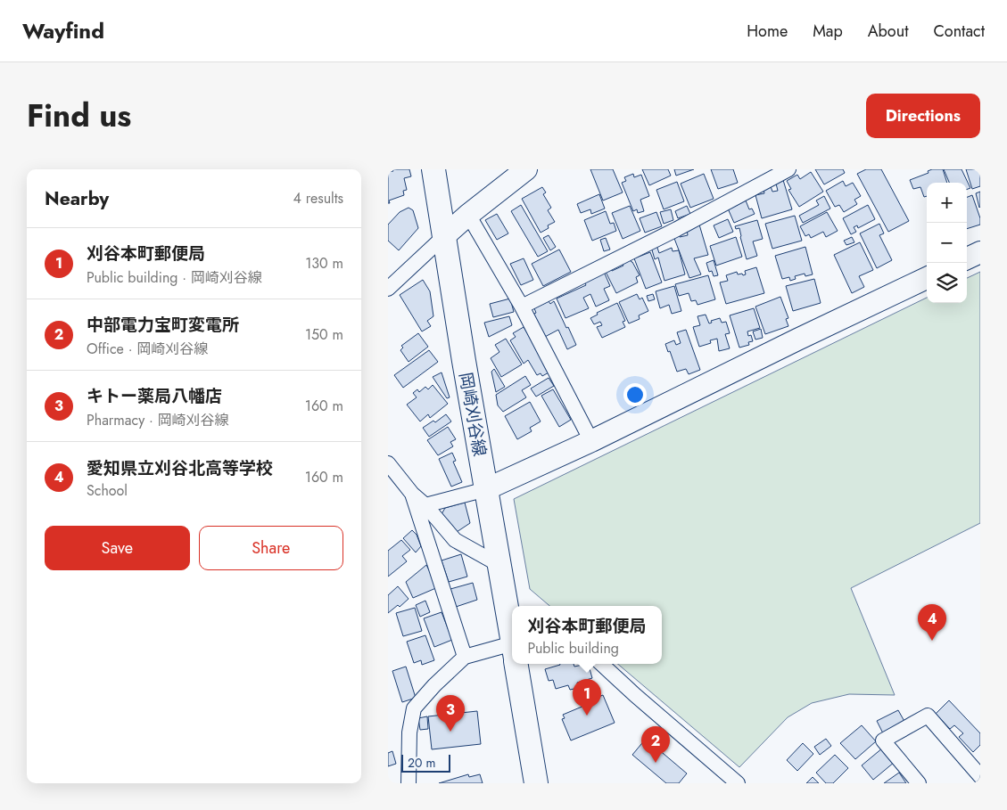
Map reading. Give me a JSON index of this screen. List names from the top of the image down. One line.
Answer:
{"streets":{"main road":["岡崎刈谷線"]},"scale_bar":"20 m","page":{"header":"Wayfind","nav":["Home","Map","About","Contact"],"title":"Find us","buttons":["Directions",["Save","Share"]],"heading":["Nearby","4 results"],"map_buttons":["+","−"],"list":[{"mark":"1","name":"刈谷本町郵便局","note":"Public building · 岡崎刈谷線","value":"130 m"},{"mark":"2","name":"中部電力宝町変電所","note":"Office · 岡崎刈谷線","value":"150 m"},{"mark":"3","name":"キトー薬局八幡店","note":"Pharmacy · 岡崎刈谷線","value":"160 m"},{"mark":"4","name":"愛知県立刈谷北高等学校","note":"School","value":"160 m"}],"pins":["4","1","3","2"],"popup":["刈谷本町郵便局","Public building"],"scale":"20 m"}}
